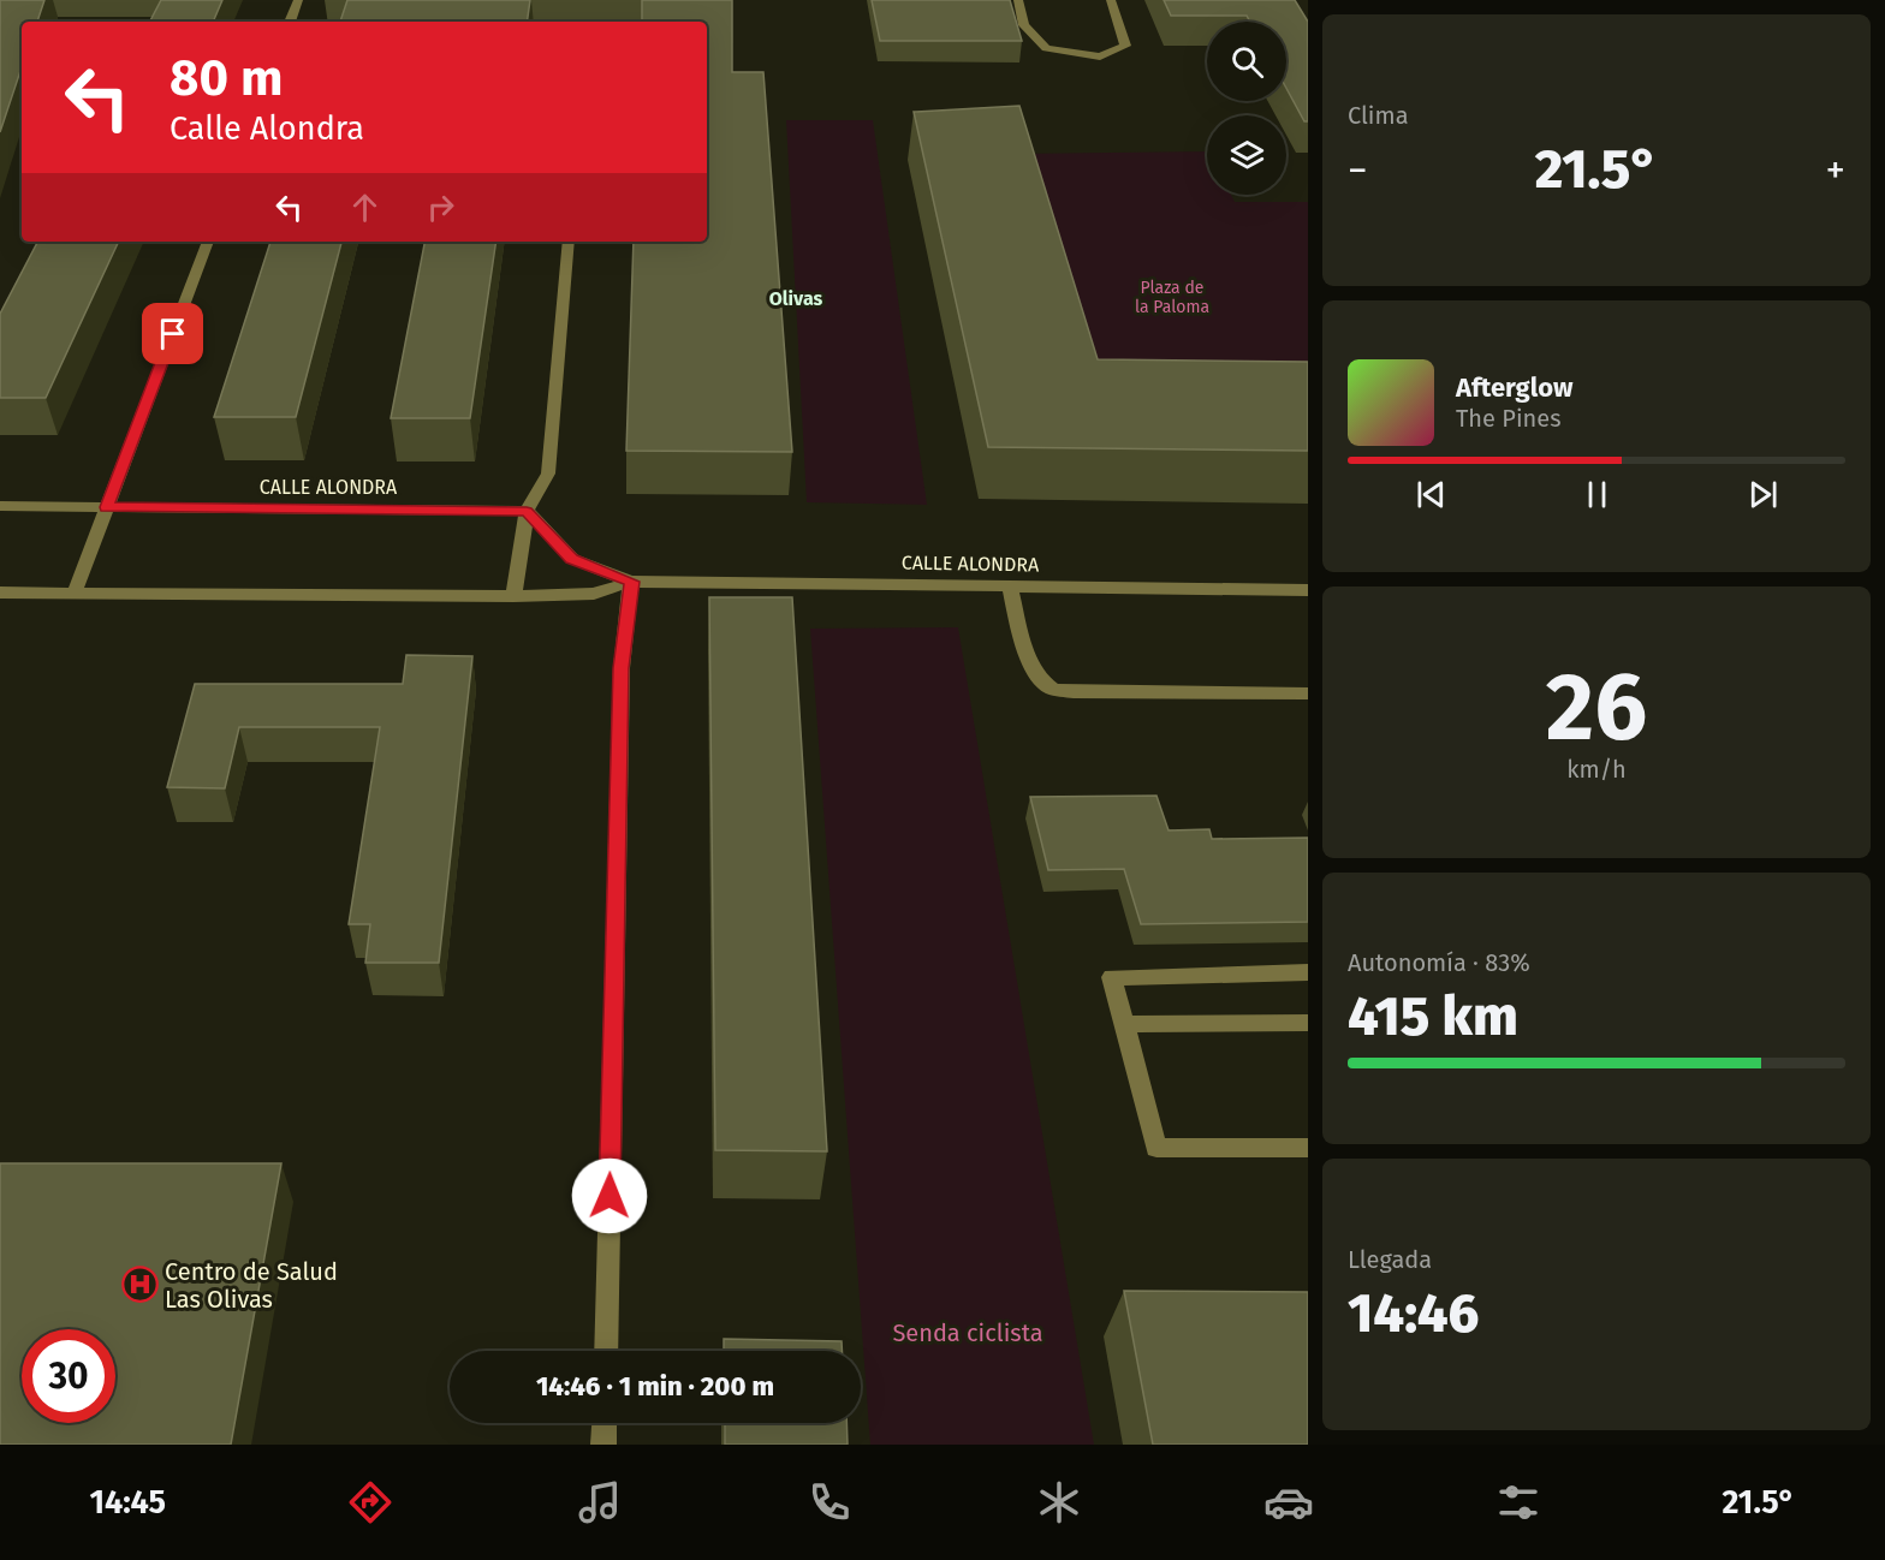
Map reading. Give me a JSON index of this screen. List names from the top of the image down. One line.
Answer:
{"streets":{"street":["CALLE ALONDRA"]},"districts":["Olivas"],"parks":["Plaza de la Paloma","Senda ciclista"],"places":{"hospital":["Centro de Salud Las Olivas"]},"page":{"tile":["Clima",["26","km/h"],["Autonomía · 83%","415 km"],["Llegada","14:46"]],"turn":["80 m","Calle Alondra"],"heat":["−","21.5°","+"],"song":["Afterglow","The Pines"],"limit":"30","trip":"14:46 · 1 min · 200 m","tabs":["14:45","21.5°"]}}
